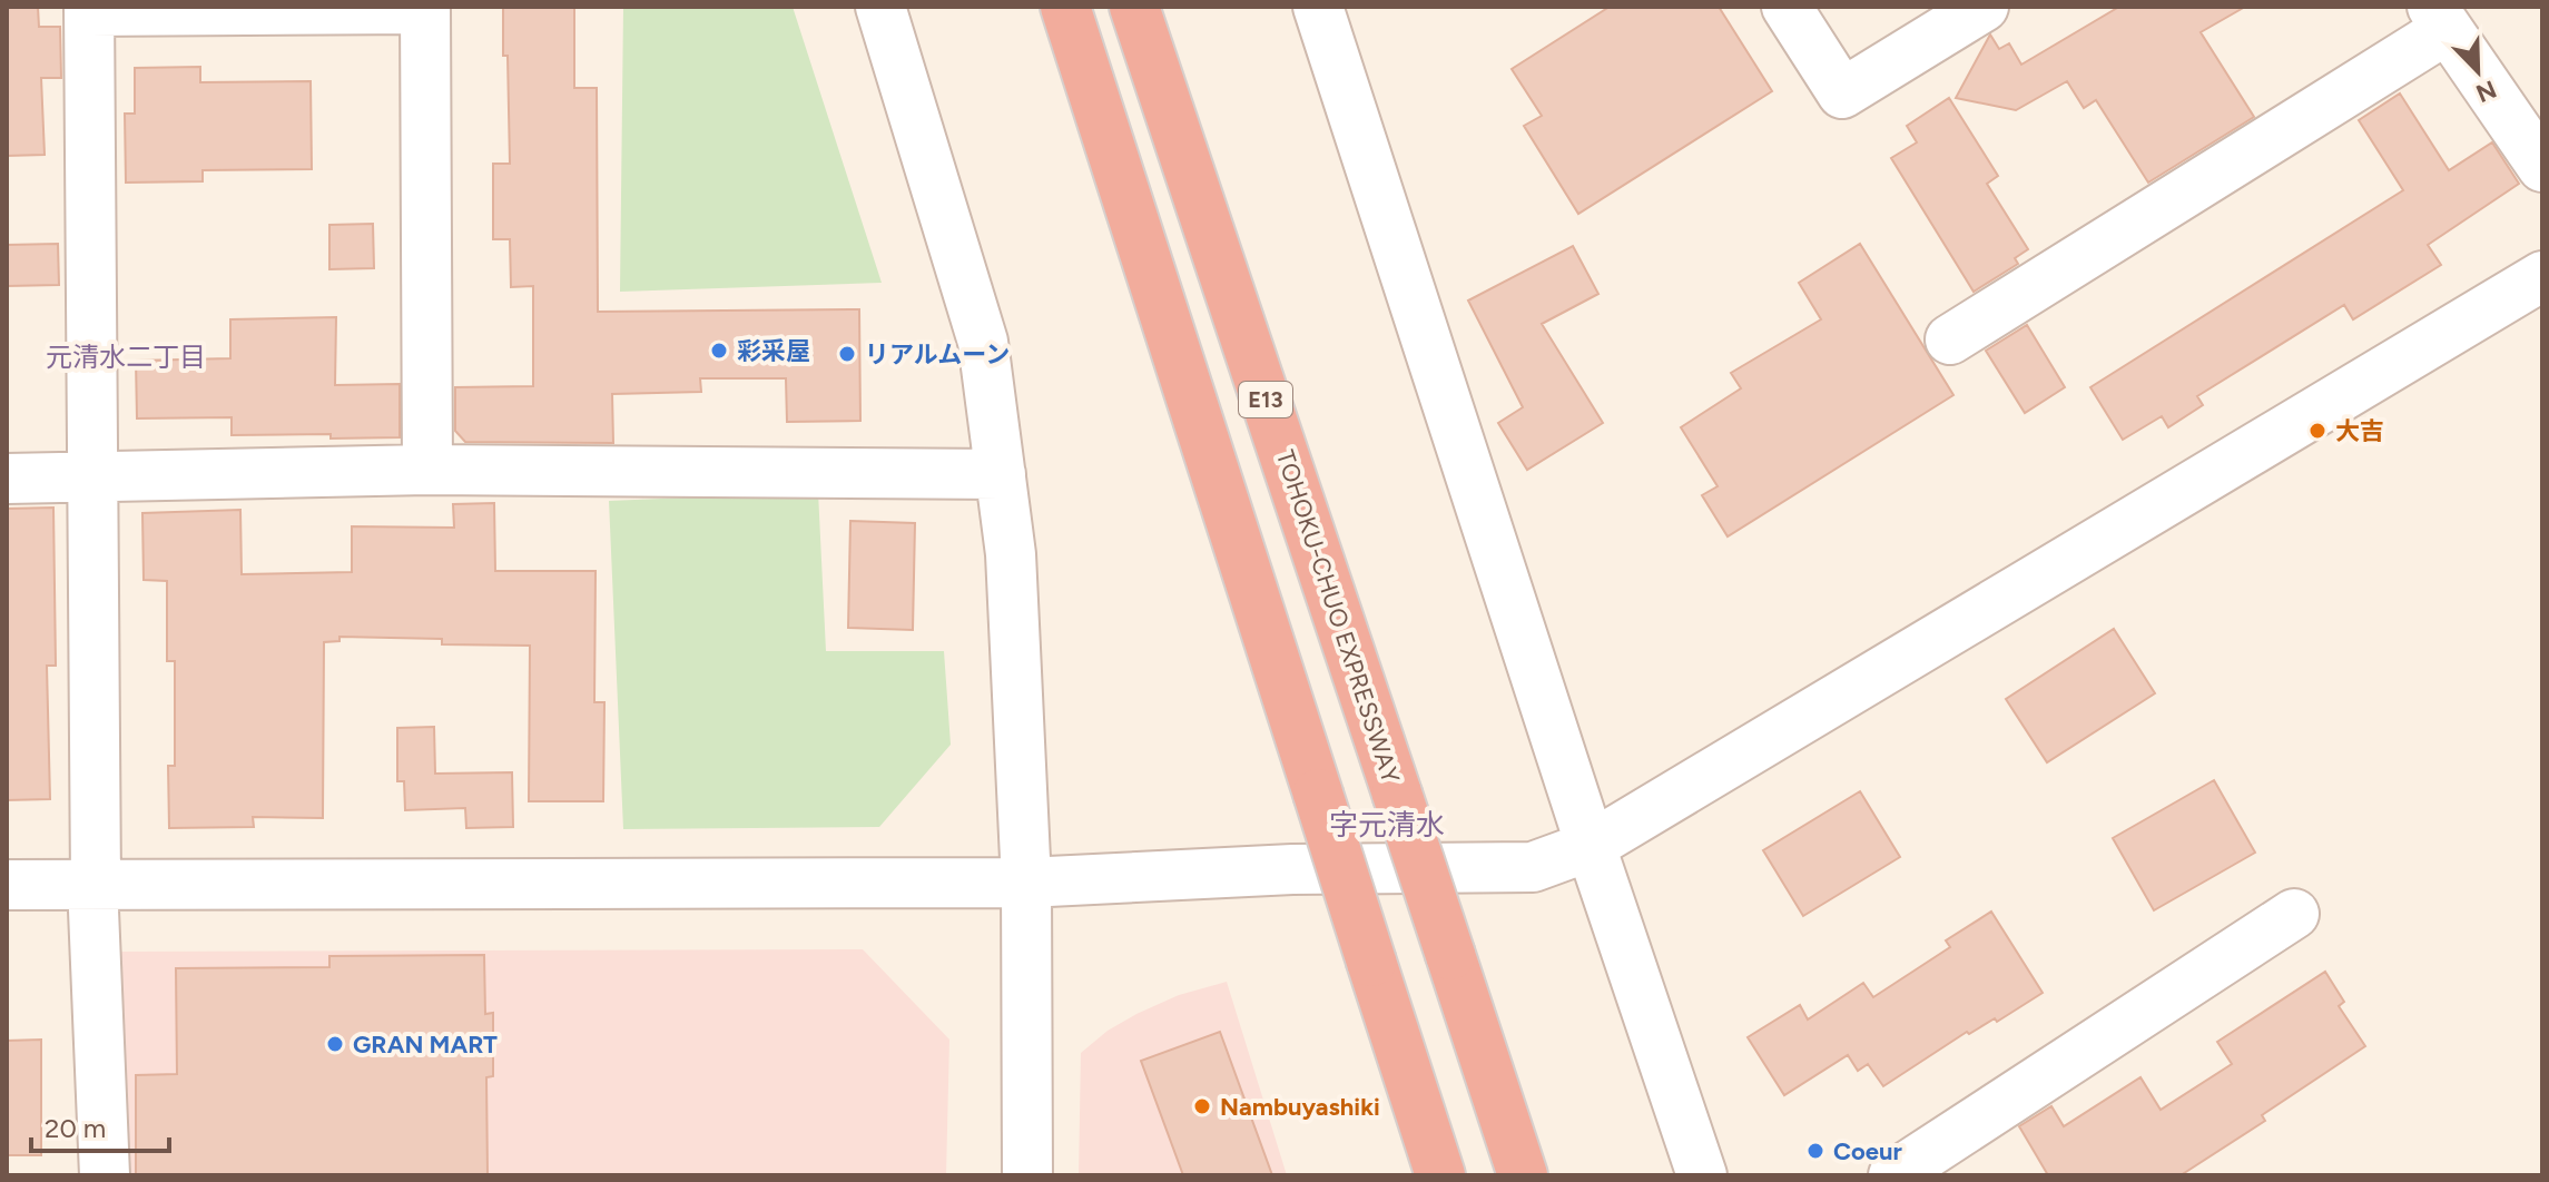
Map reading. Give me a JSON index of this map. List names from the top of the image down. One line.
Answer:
{"streets":{"highway":["E13","TOHOKU-CHUO EXPRESSWAY"]},"districts":["元清水二丁目","字元清水"],"places":["彩采屋","リアルムーン","大吉","GRAN MART","Nambuyashiki","Coeur"],"scale_bar":"20 m","north":"bottom right"}
